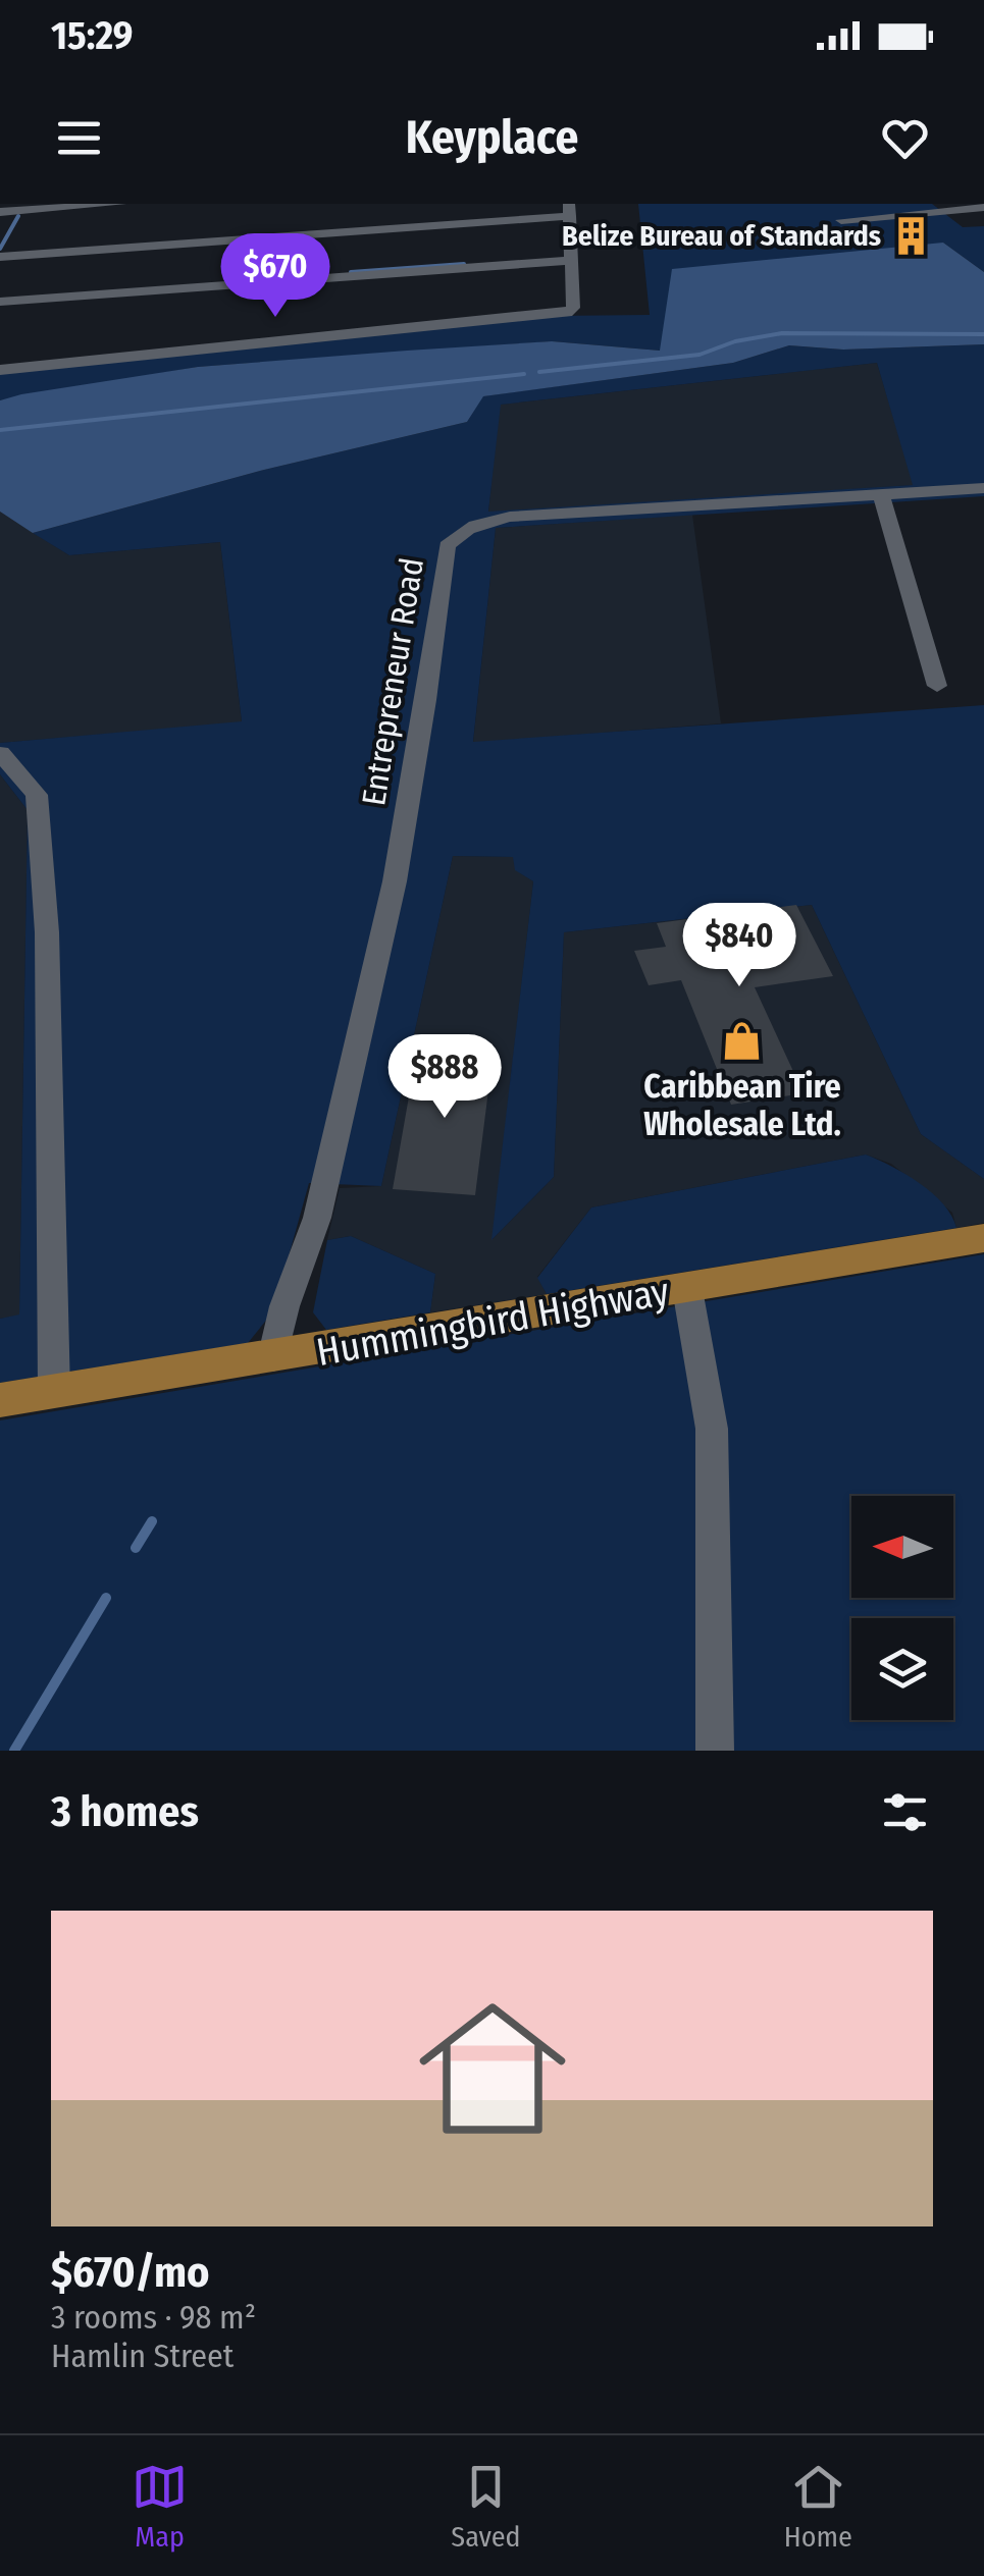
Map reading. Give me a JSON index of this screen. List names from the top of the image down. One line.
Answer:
{"streets":{"main road":["Hummingbird Highway"],"street":["Entrepreneur Road"]},"crossings":[["Entrepreneur Road","Hummingbird Highway"]],"places":{"building":["Belize Bureau of Standards"],"shop":["Caribbean Tire Wholesale Ltd."]},"north":"left","page":{"status":"15:29","header":"Keyplace","price":["$670","$840","$888"],"heading":"3 homes","list":[{"name":"$670/mo","note":"3 rooms · 98 m² · Hamlin Street"}],"tabs":["Map","Saved","Home"]}}
